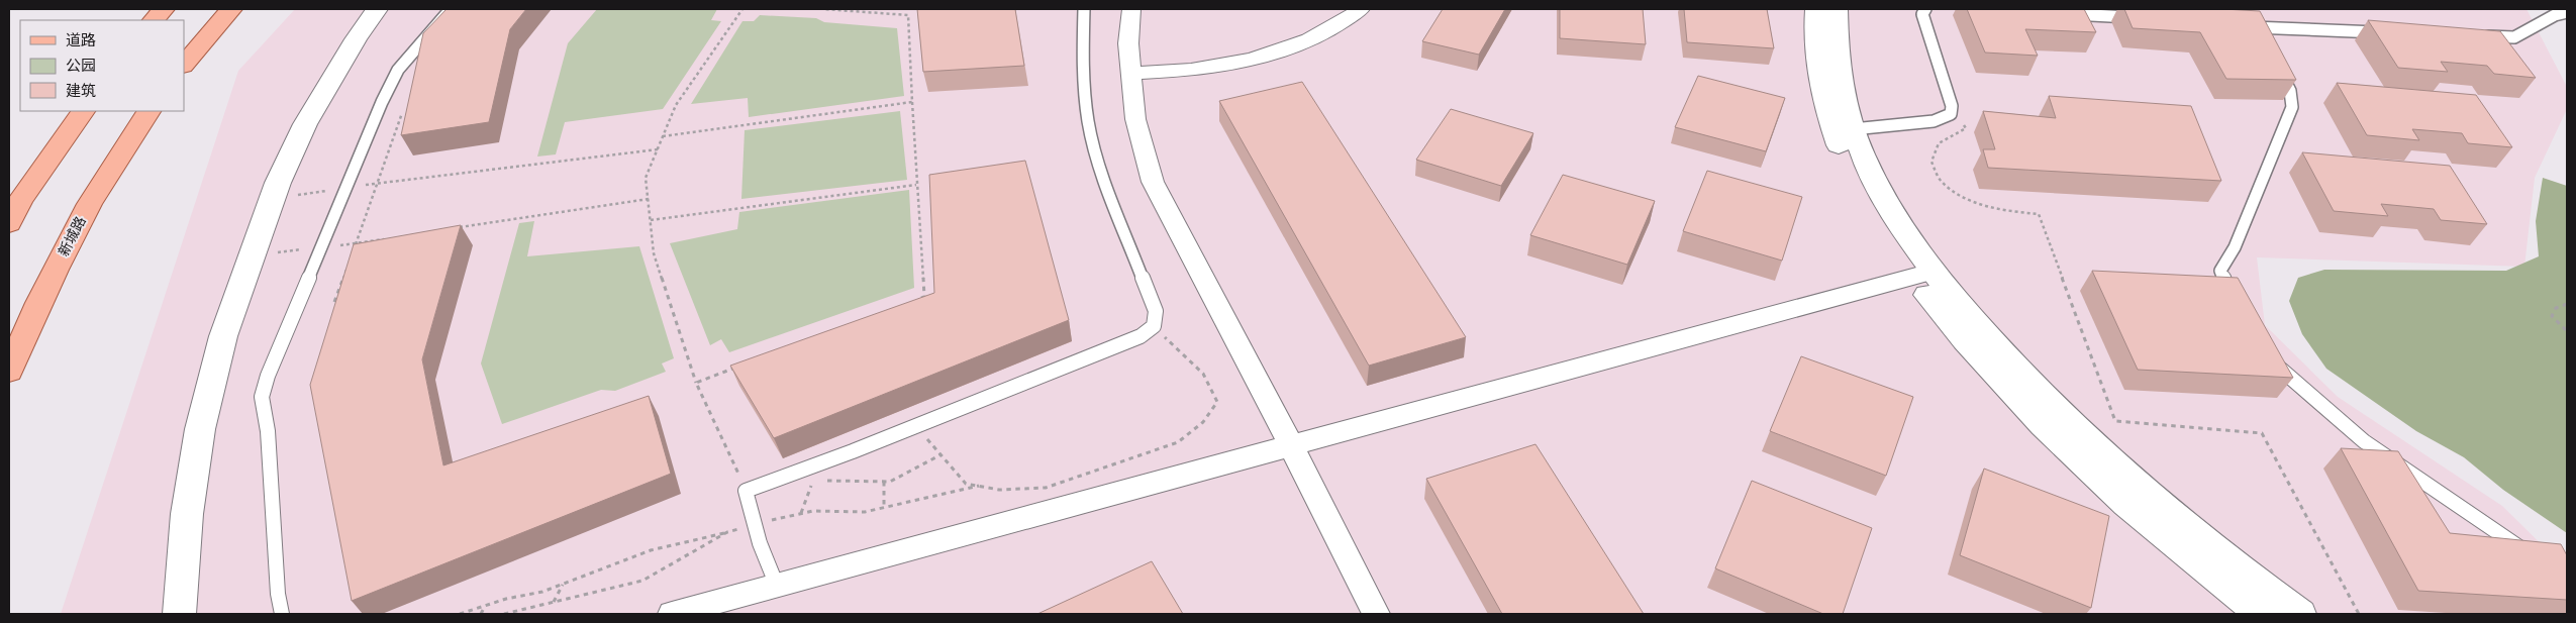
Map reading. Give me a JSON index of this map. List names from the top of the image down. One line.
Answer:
{"streets":{"main road":["新城路"]},"legend":["道路","公园","建筑"]}
